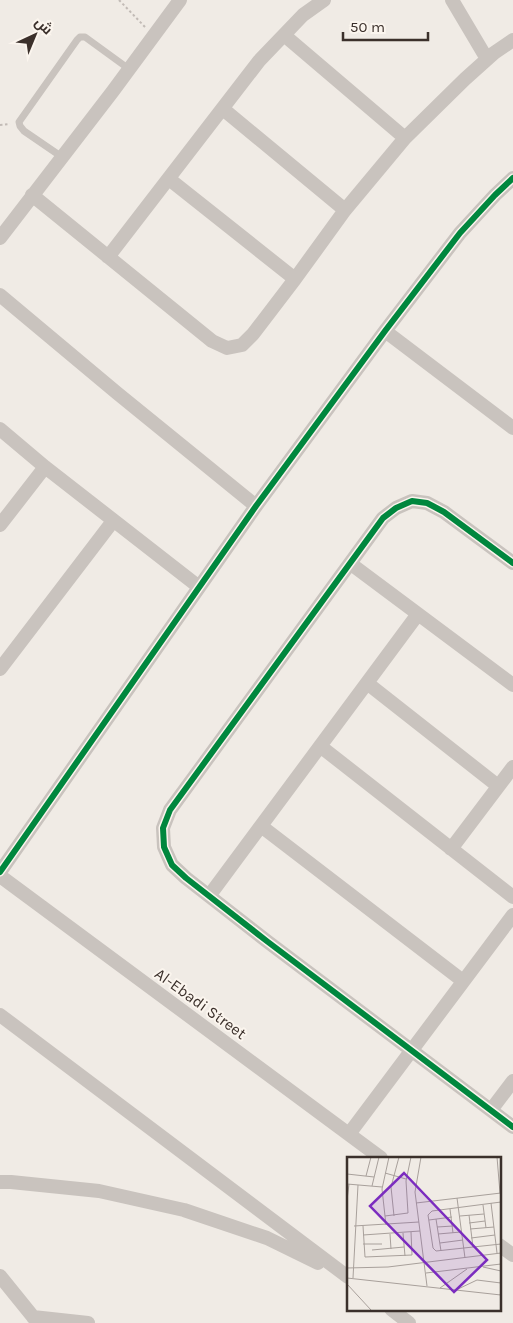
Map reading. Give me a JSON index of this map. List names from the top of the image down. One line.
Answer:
{"streets":{"street":["Al-Ebadi Street"]},"scale_bar":"50 m","north":"top right"}
